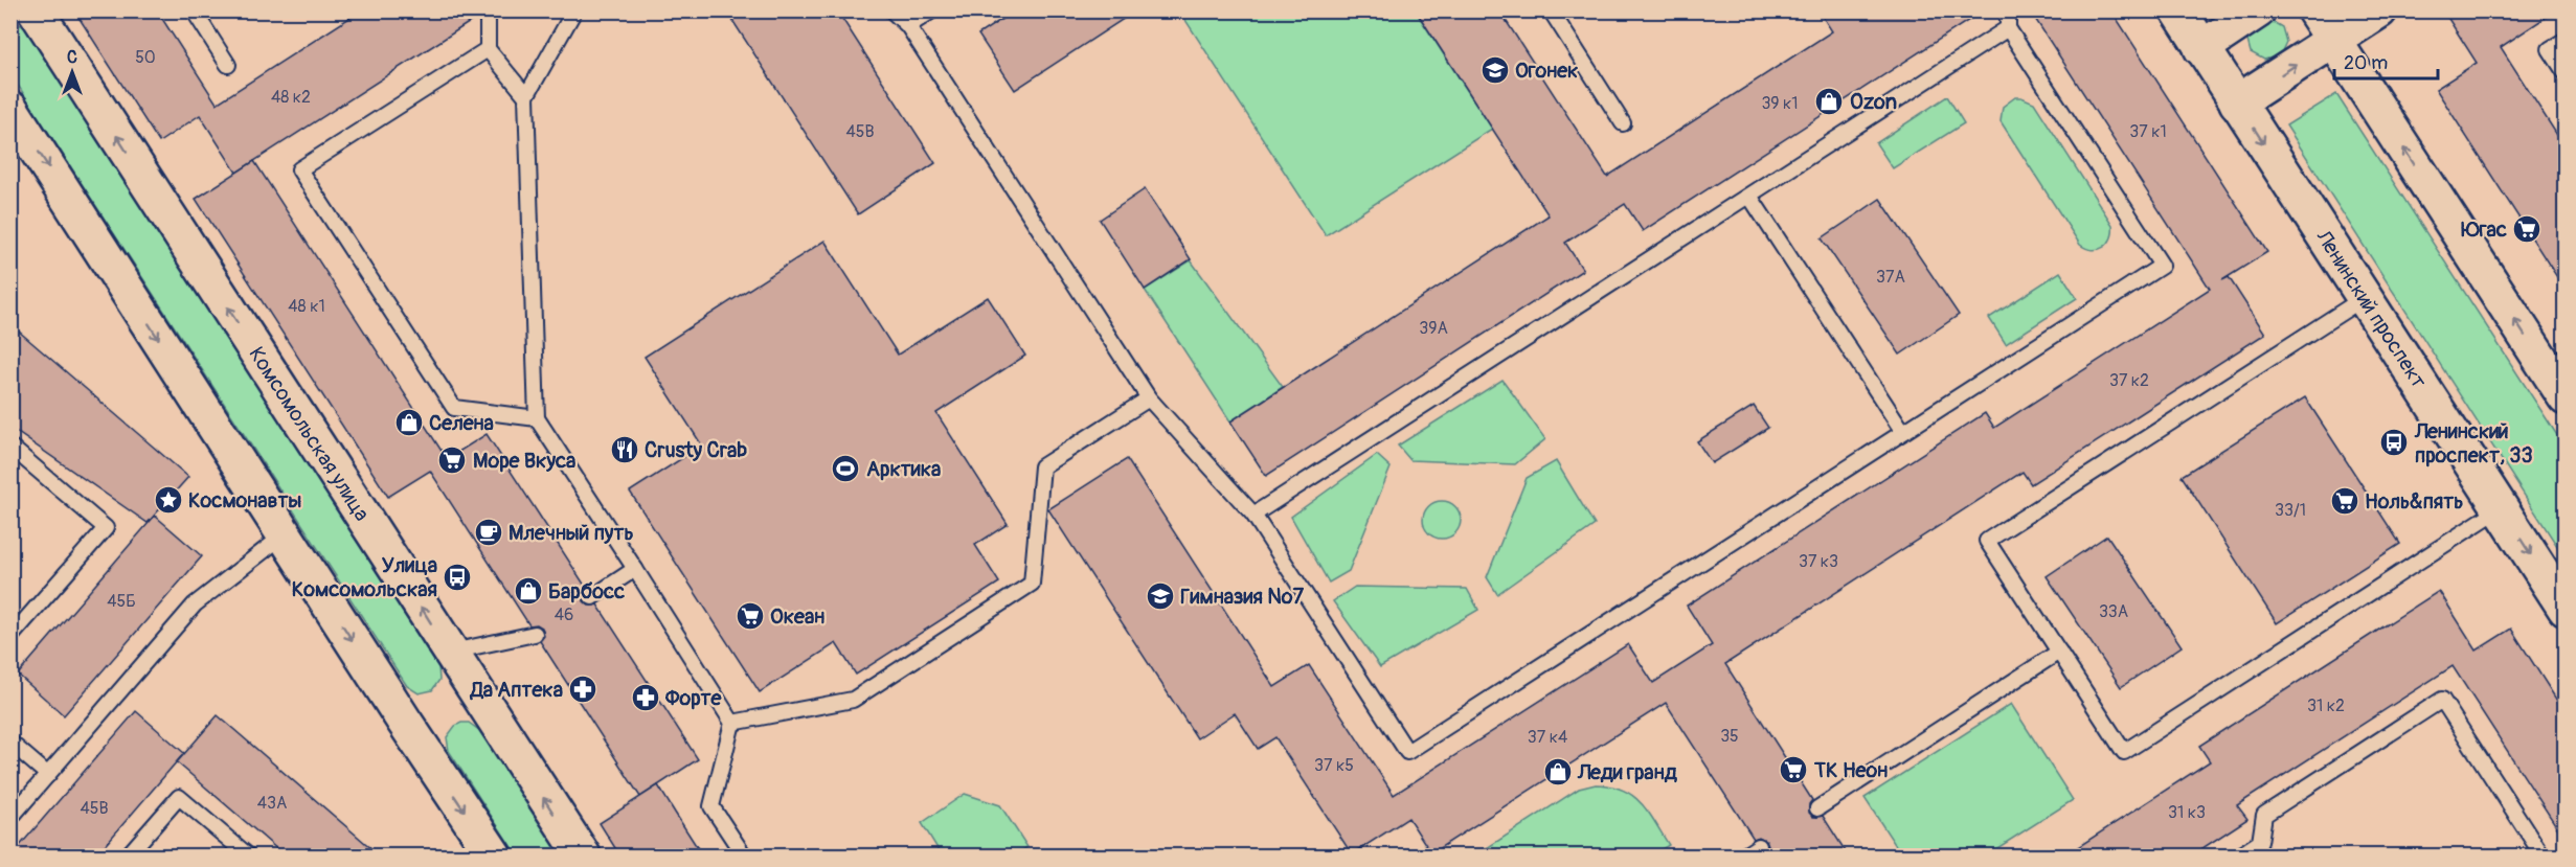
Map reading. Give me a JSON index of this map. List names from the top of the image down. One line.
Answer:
{"streets":{"street":["Ленинский проспект","Комсомольская улица"]},"places":{"school or university":["Огонек","Гимназия №7"],"shop":["Ozon","Селена","Барбосс","Леди гранд"],"supermarket":["Югас","Море Вкуса","Ноль&пять","Океан","ТК Неон"],"bus stop":["Ленинский проспект, 33","Улица Комсомольская"],"restaurant":["Crusty Crab"],"sports":["Арктика"],"place":["Космонавты"],"cafe":["Млечный путь"],"pharmacy":["Да Аптека","Форте"]},"house_numbers":["50","48 к2","39 к1","45В","37 к1","37А","48 к1","39А","37 к2","33/1","37 к3","45Б","33А","46","31 к2","35","37 к4","37 к5","43А","45В","31 к3"],"scale_bar":"20 m","north":"top"}
